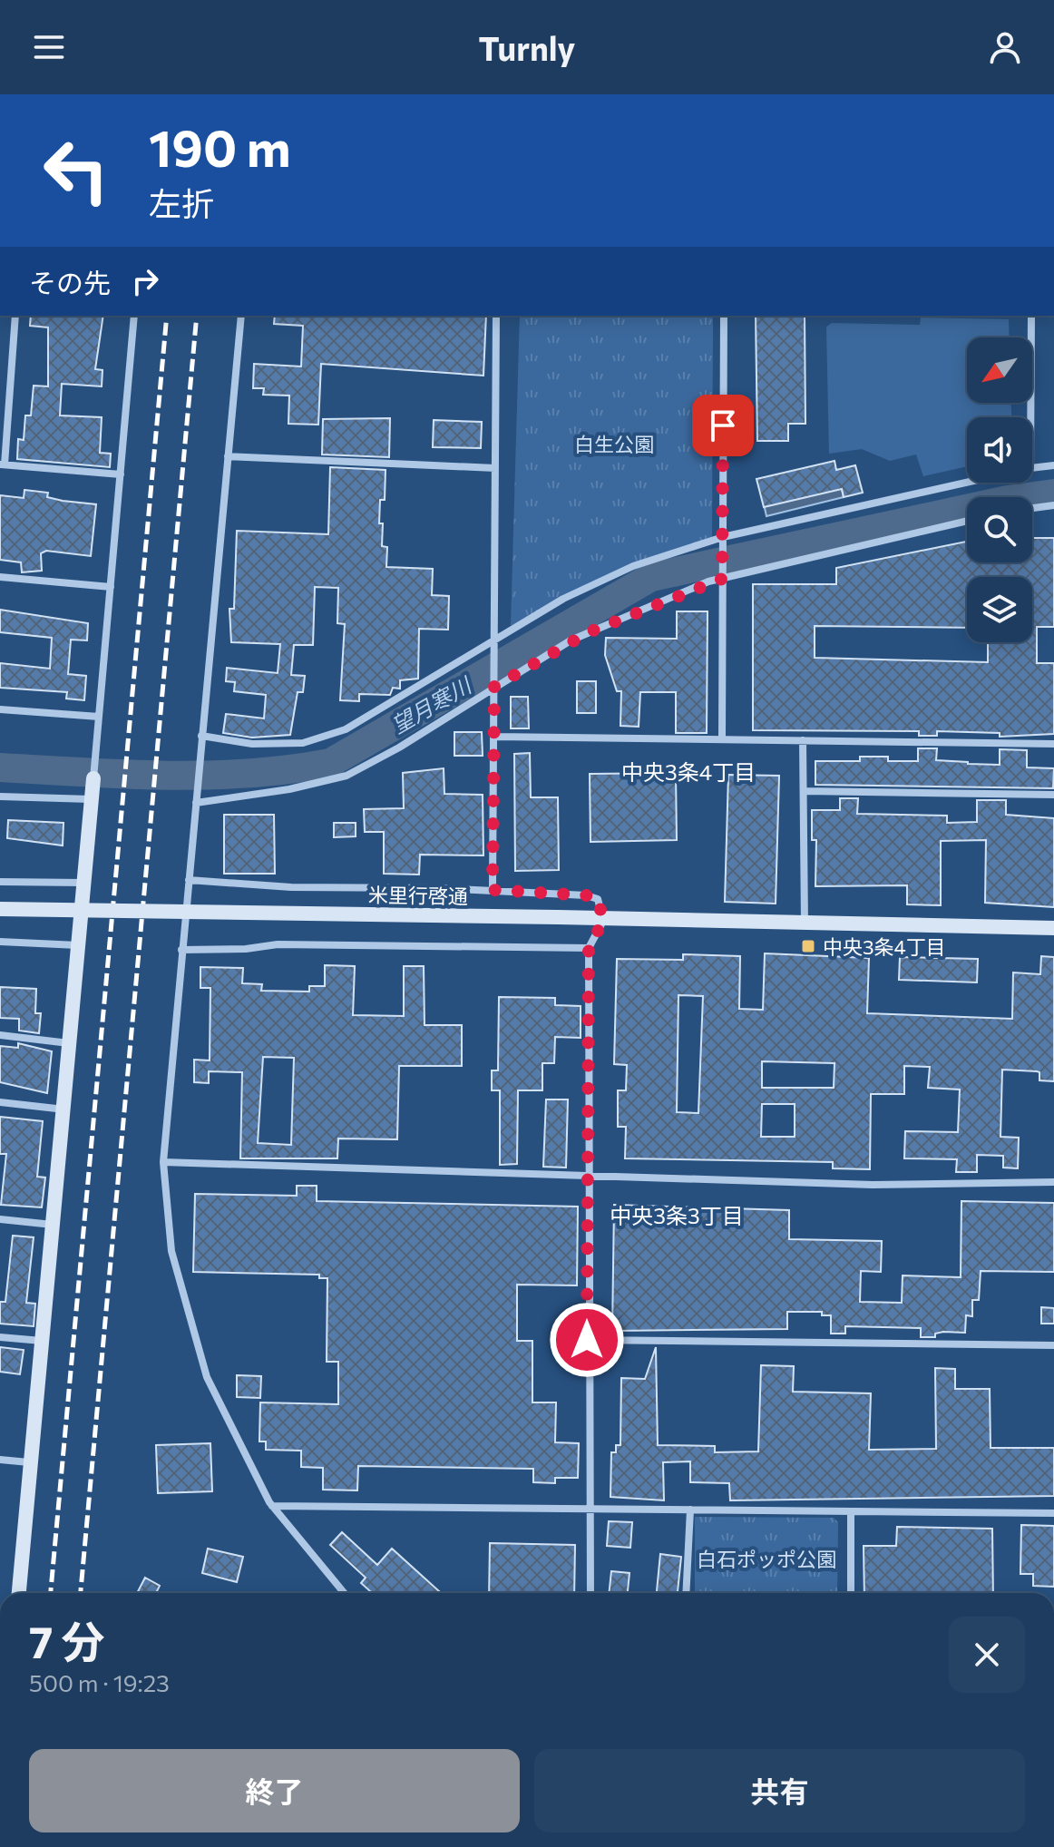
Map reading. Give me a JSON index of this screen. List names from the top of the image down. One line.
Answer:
{"streets":{"street":["米里行啓通"]},"districts":["中央3条4丁目","中央3条3丁目"],"water":["望月寒川"],"parks":["白生公園","白石ポッポ公園"],"places":{"transit":["中央3条4丁目"]},"north":"bottom left","page":{"header":"Turnly","turn":["190 m","左折"],"then":"その先","heading":["7 分","500 m · 19:23"],"buttons":["終了","共有"]}}
